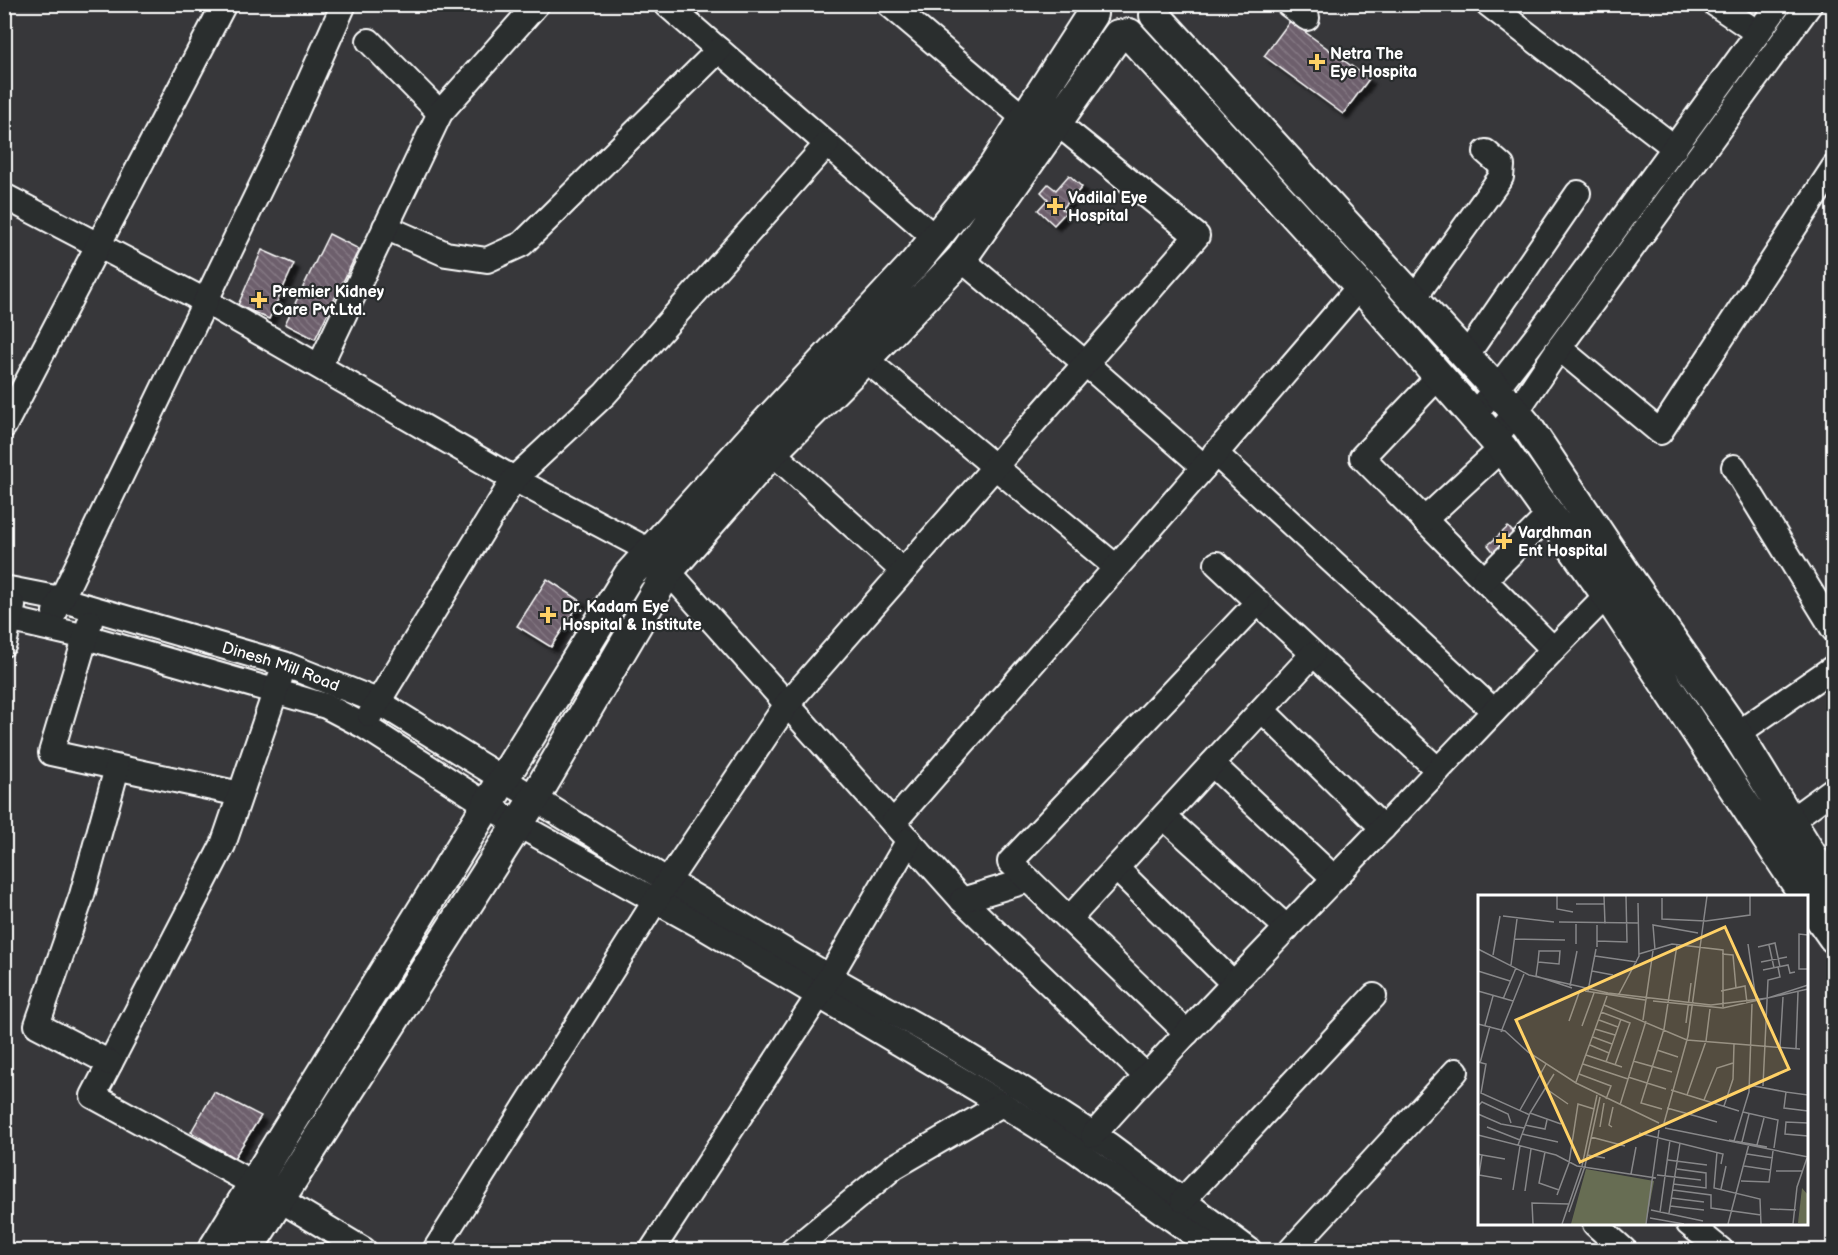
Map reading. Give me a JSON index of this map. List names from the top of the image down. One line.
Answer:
{"streets":{"street":["Dinesh Mill Road"]},"places":{"health":["Netra The Eye Hospita","Vadilal Eye Hospital","Premier Kidney Care Pvt.Ltd.","Vardhman Ent Hospital","Dr. Kadam Eye Hospital & Institute"]}}
